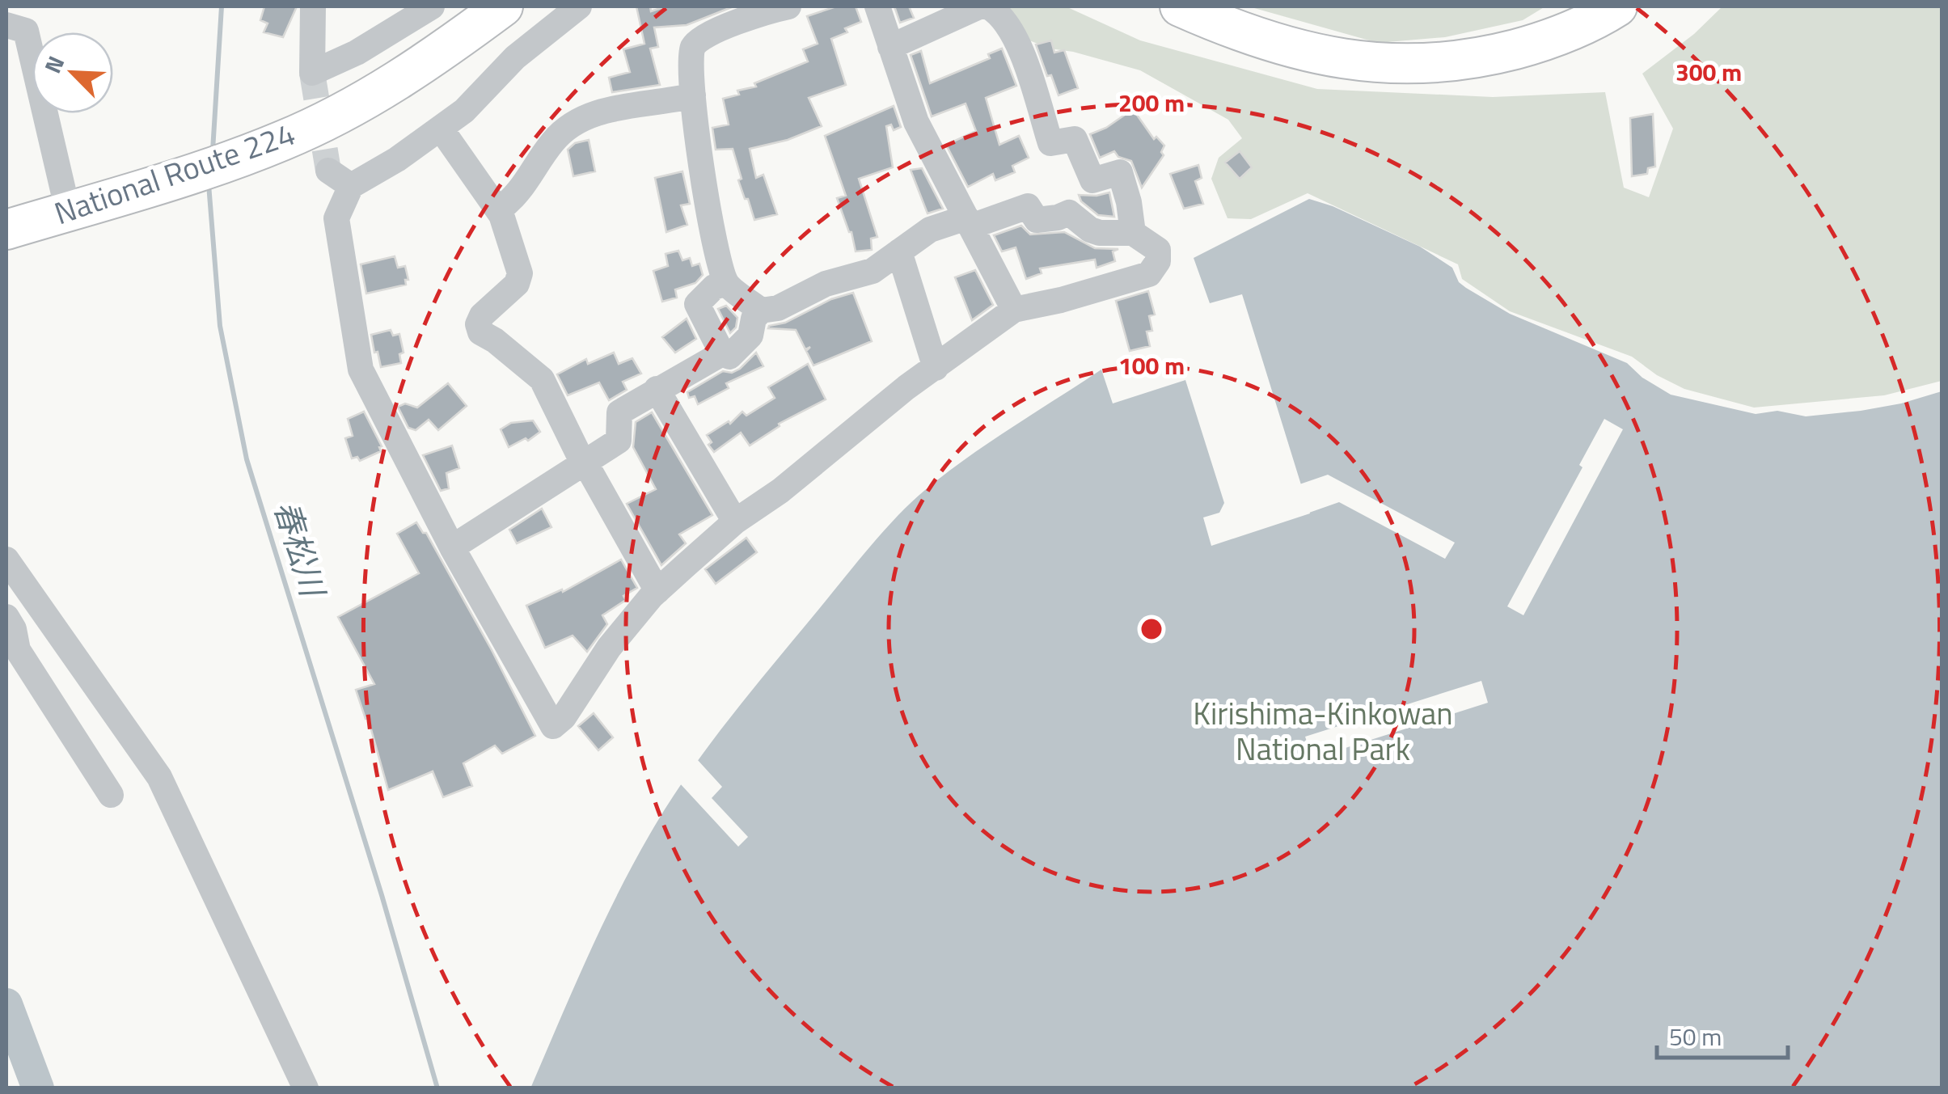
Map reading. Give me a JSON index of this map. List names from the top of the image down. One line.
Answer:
{"streets":{"highway":["National Route 224"]},"water":["春松川"],"parks":["Kirishima-Kinkowan National Park"],"scale_bar":"50 m","north":"top left","rings":["300 m","200 m","100 m"]}
